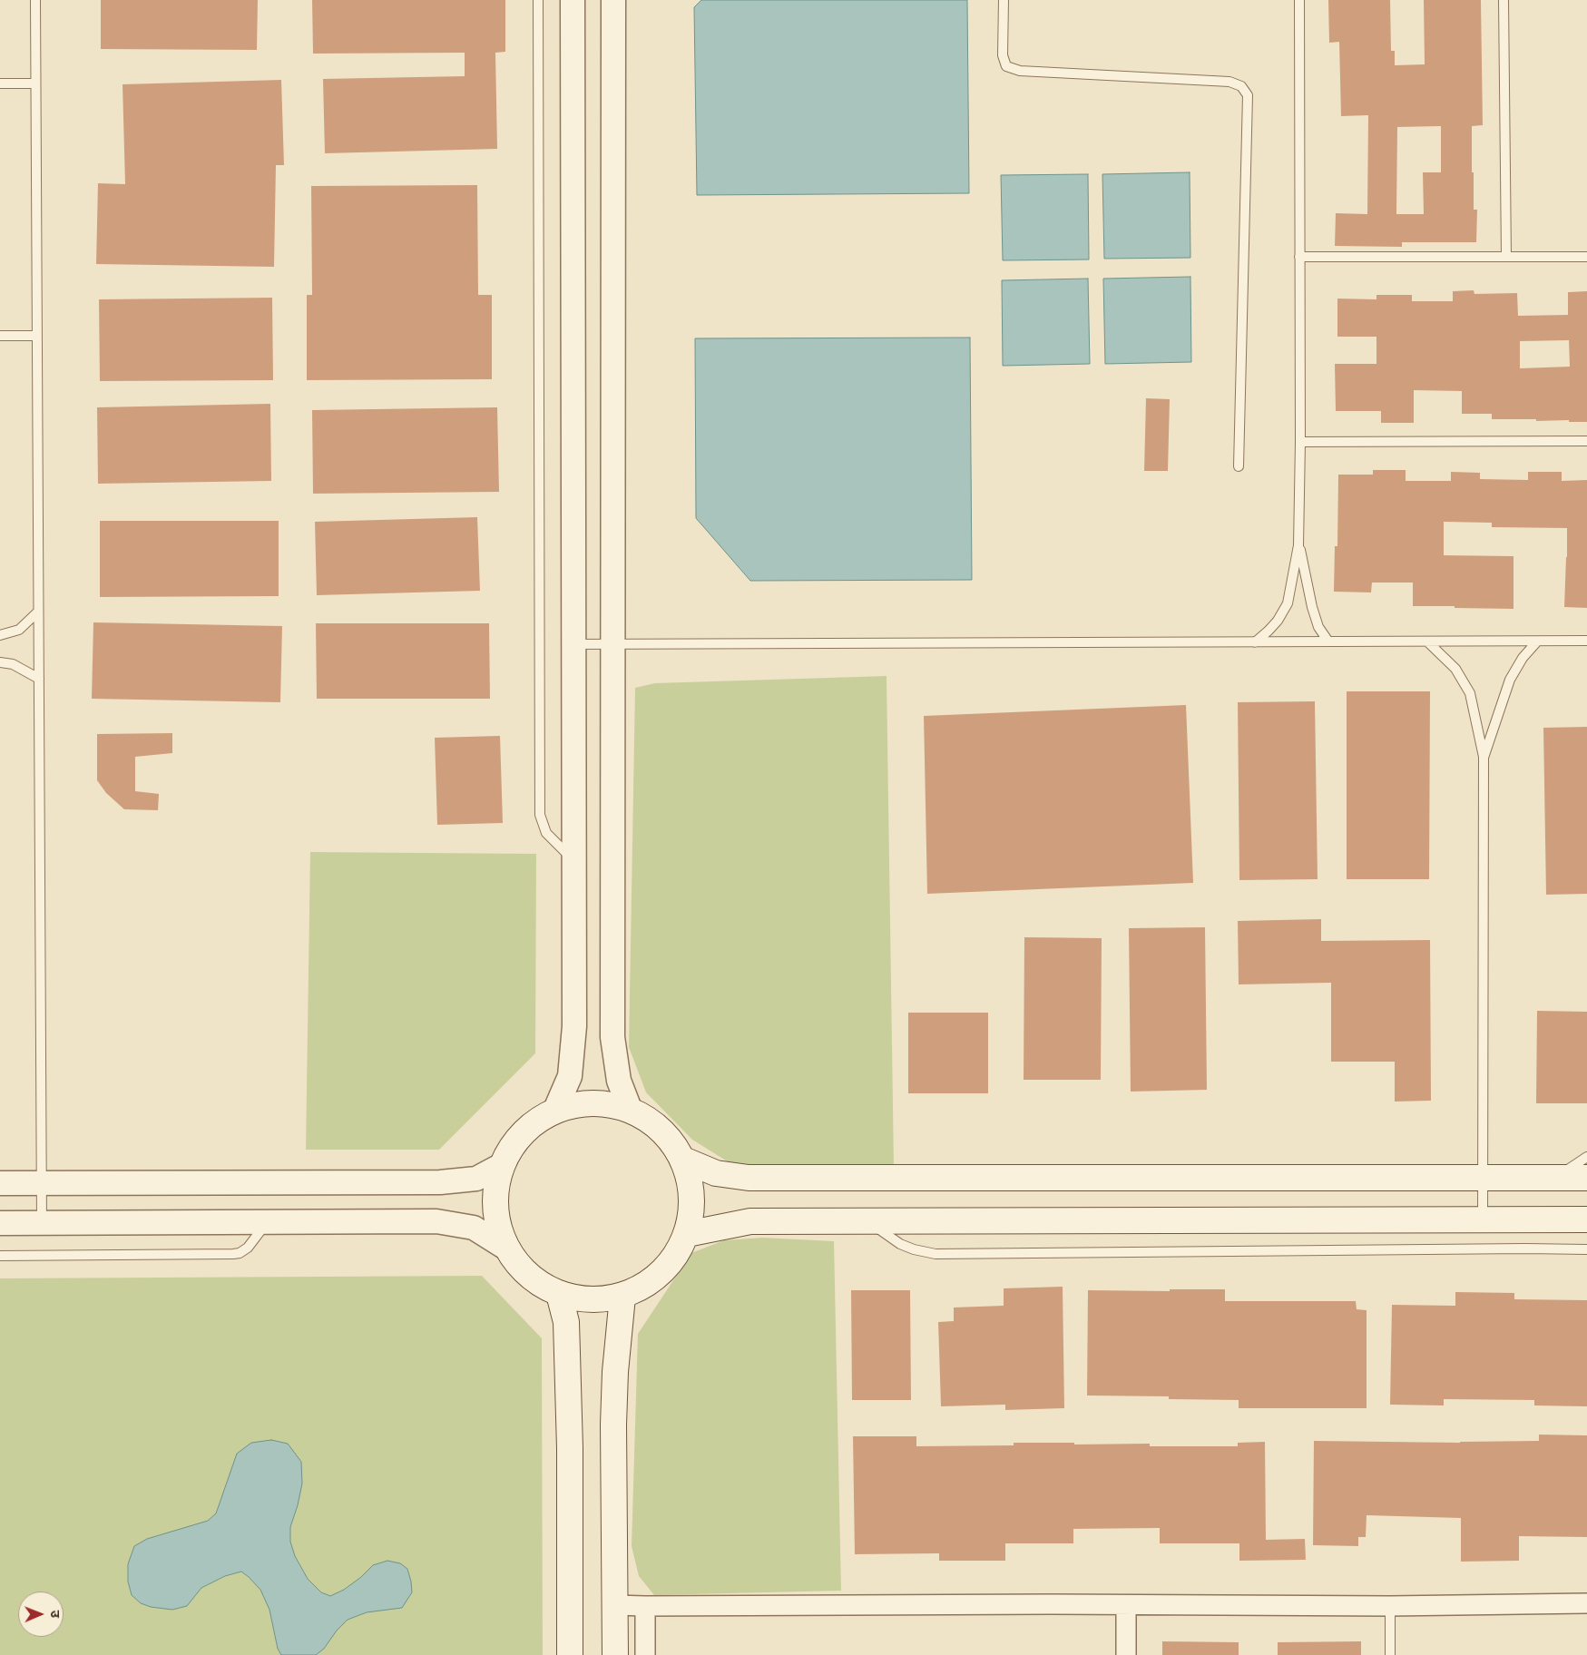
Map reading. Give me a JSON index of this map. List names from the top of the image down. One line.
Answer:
{"north":"right"}
